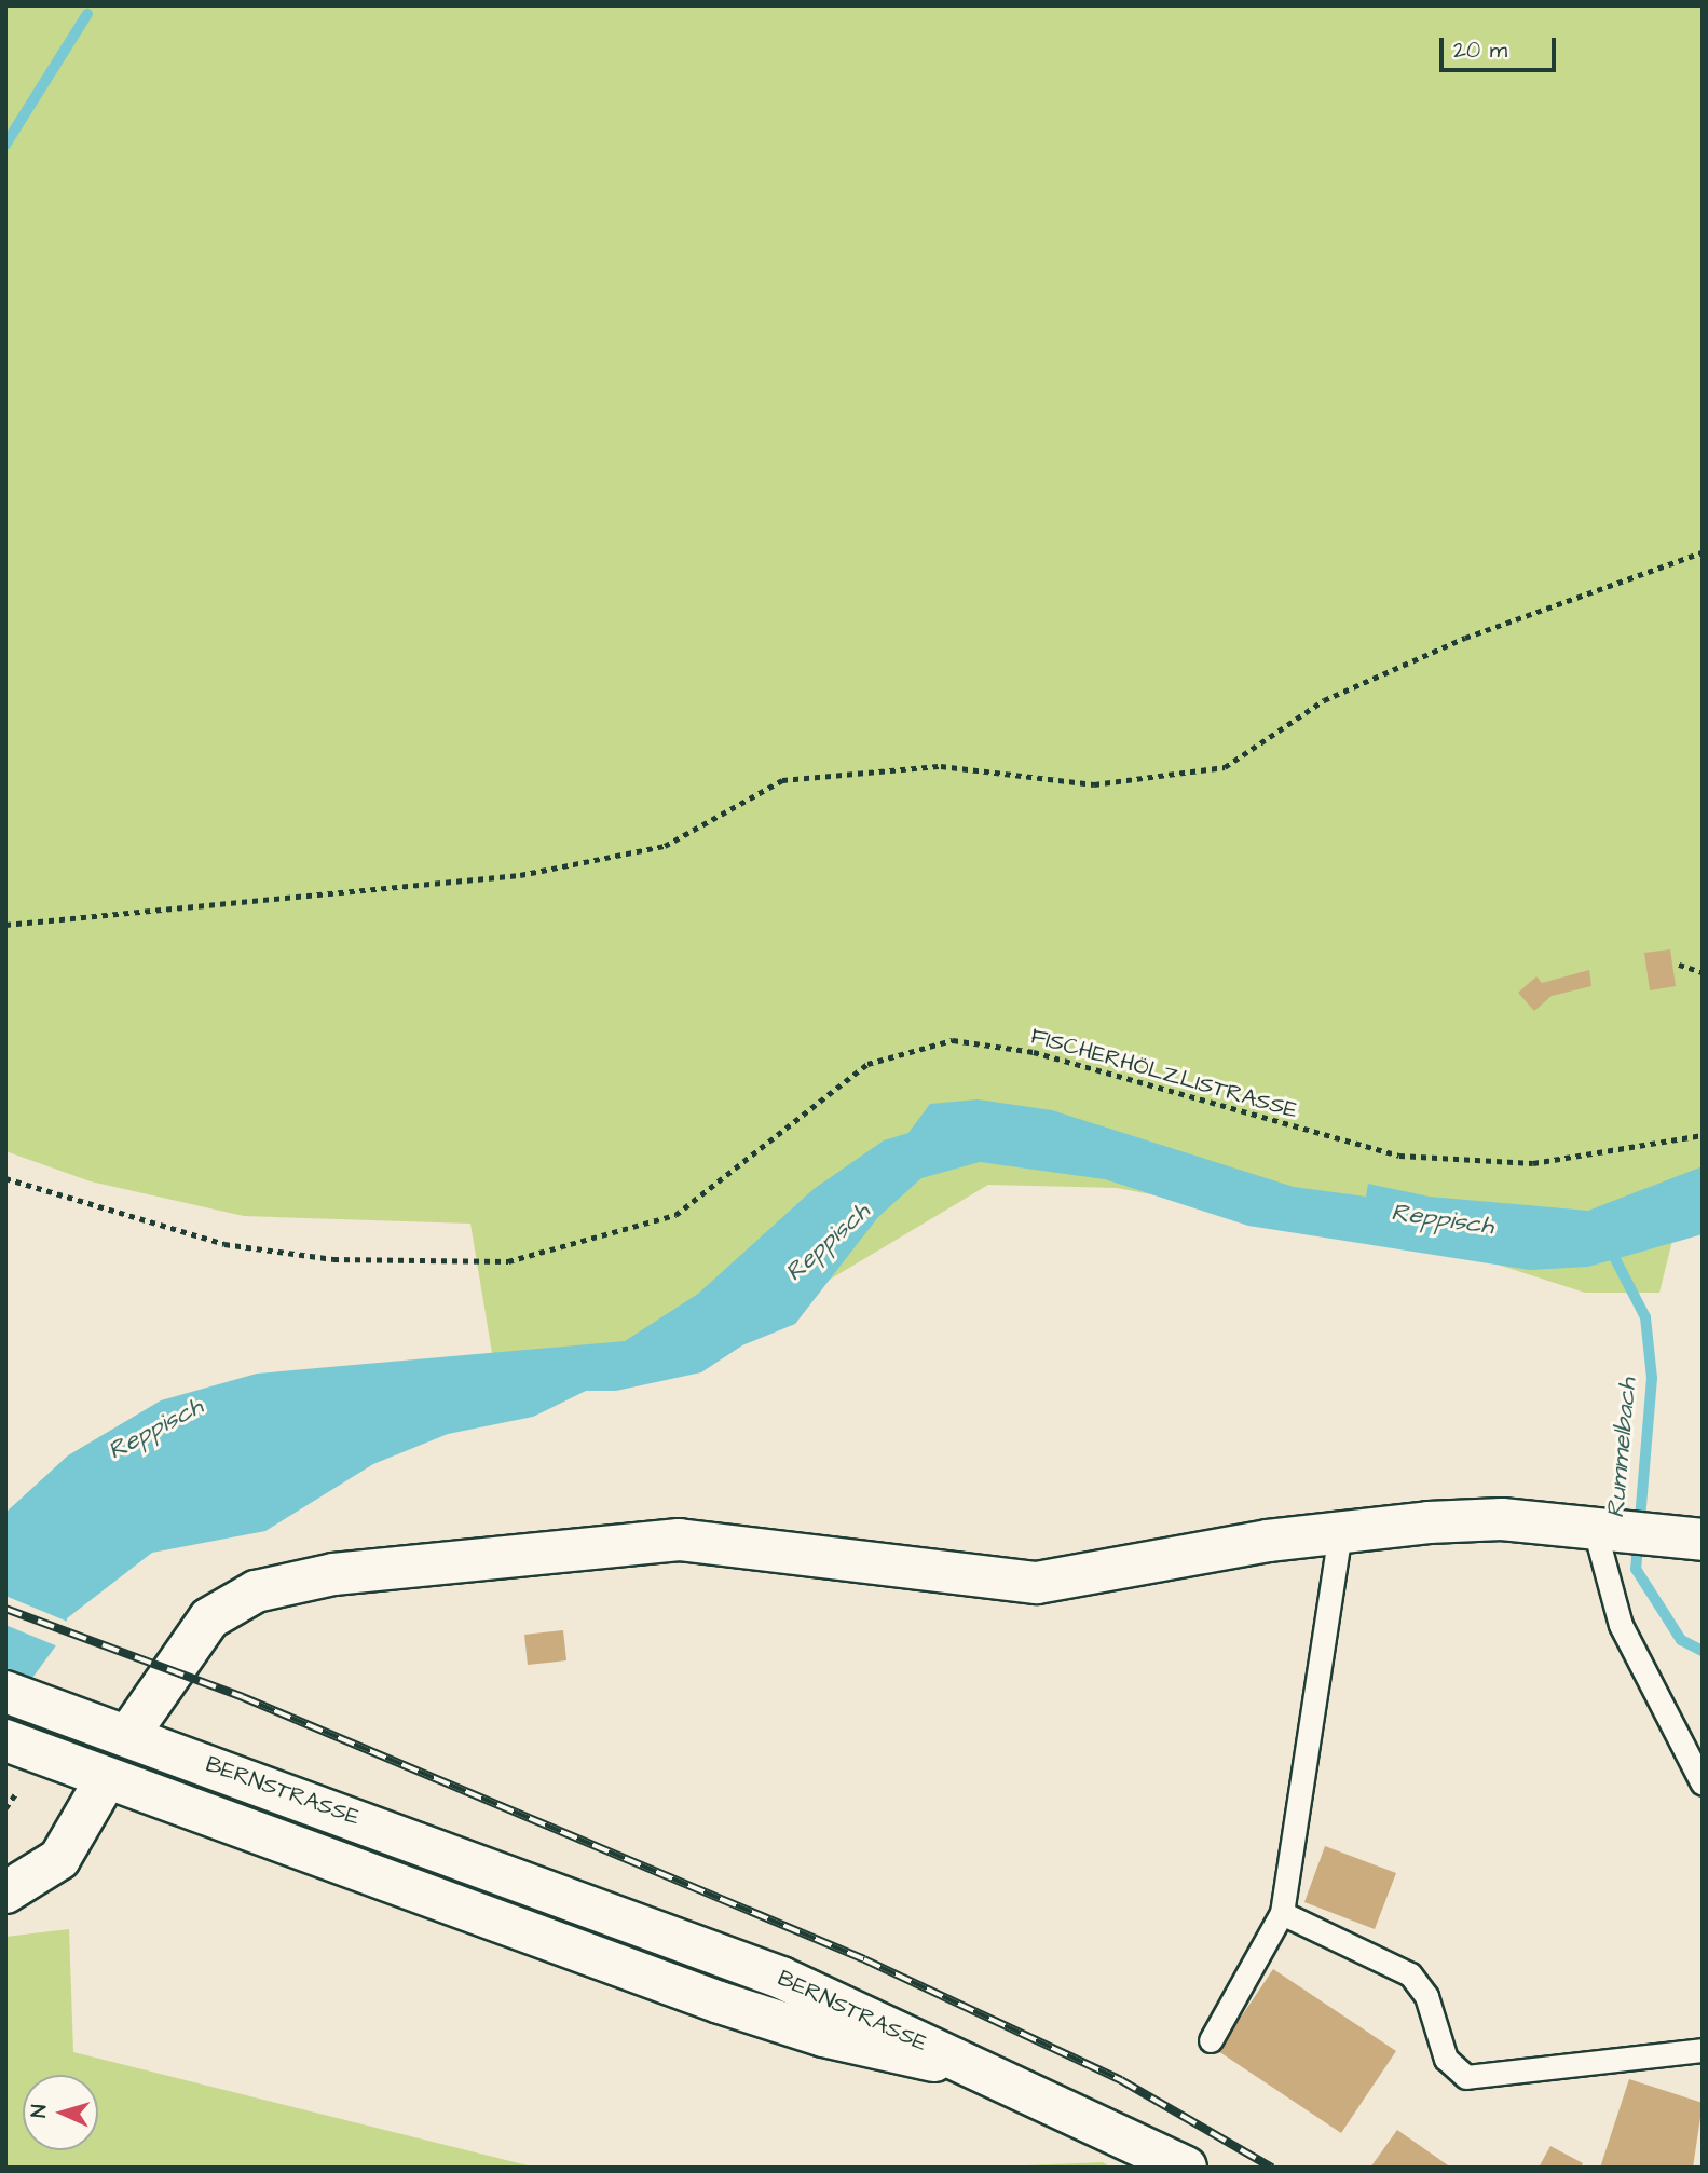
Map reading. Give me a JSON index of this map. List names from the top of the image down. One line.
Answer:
{"streets":{"main road":["BERNSTRASSE"],"path":["FISCHERHÖLZLISTRASSE"]},"water":["Reppisch","Rummelbach"],"scale_bar":"20 m","north":"left"}
